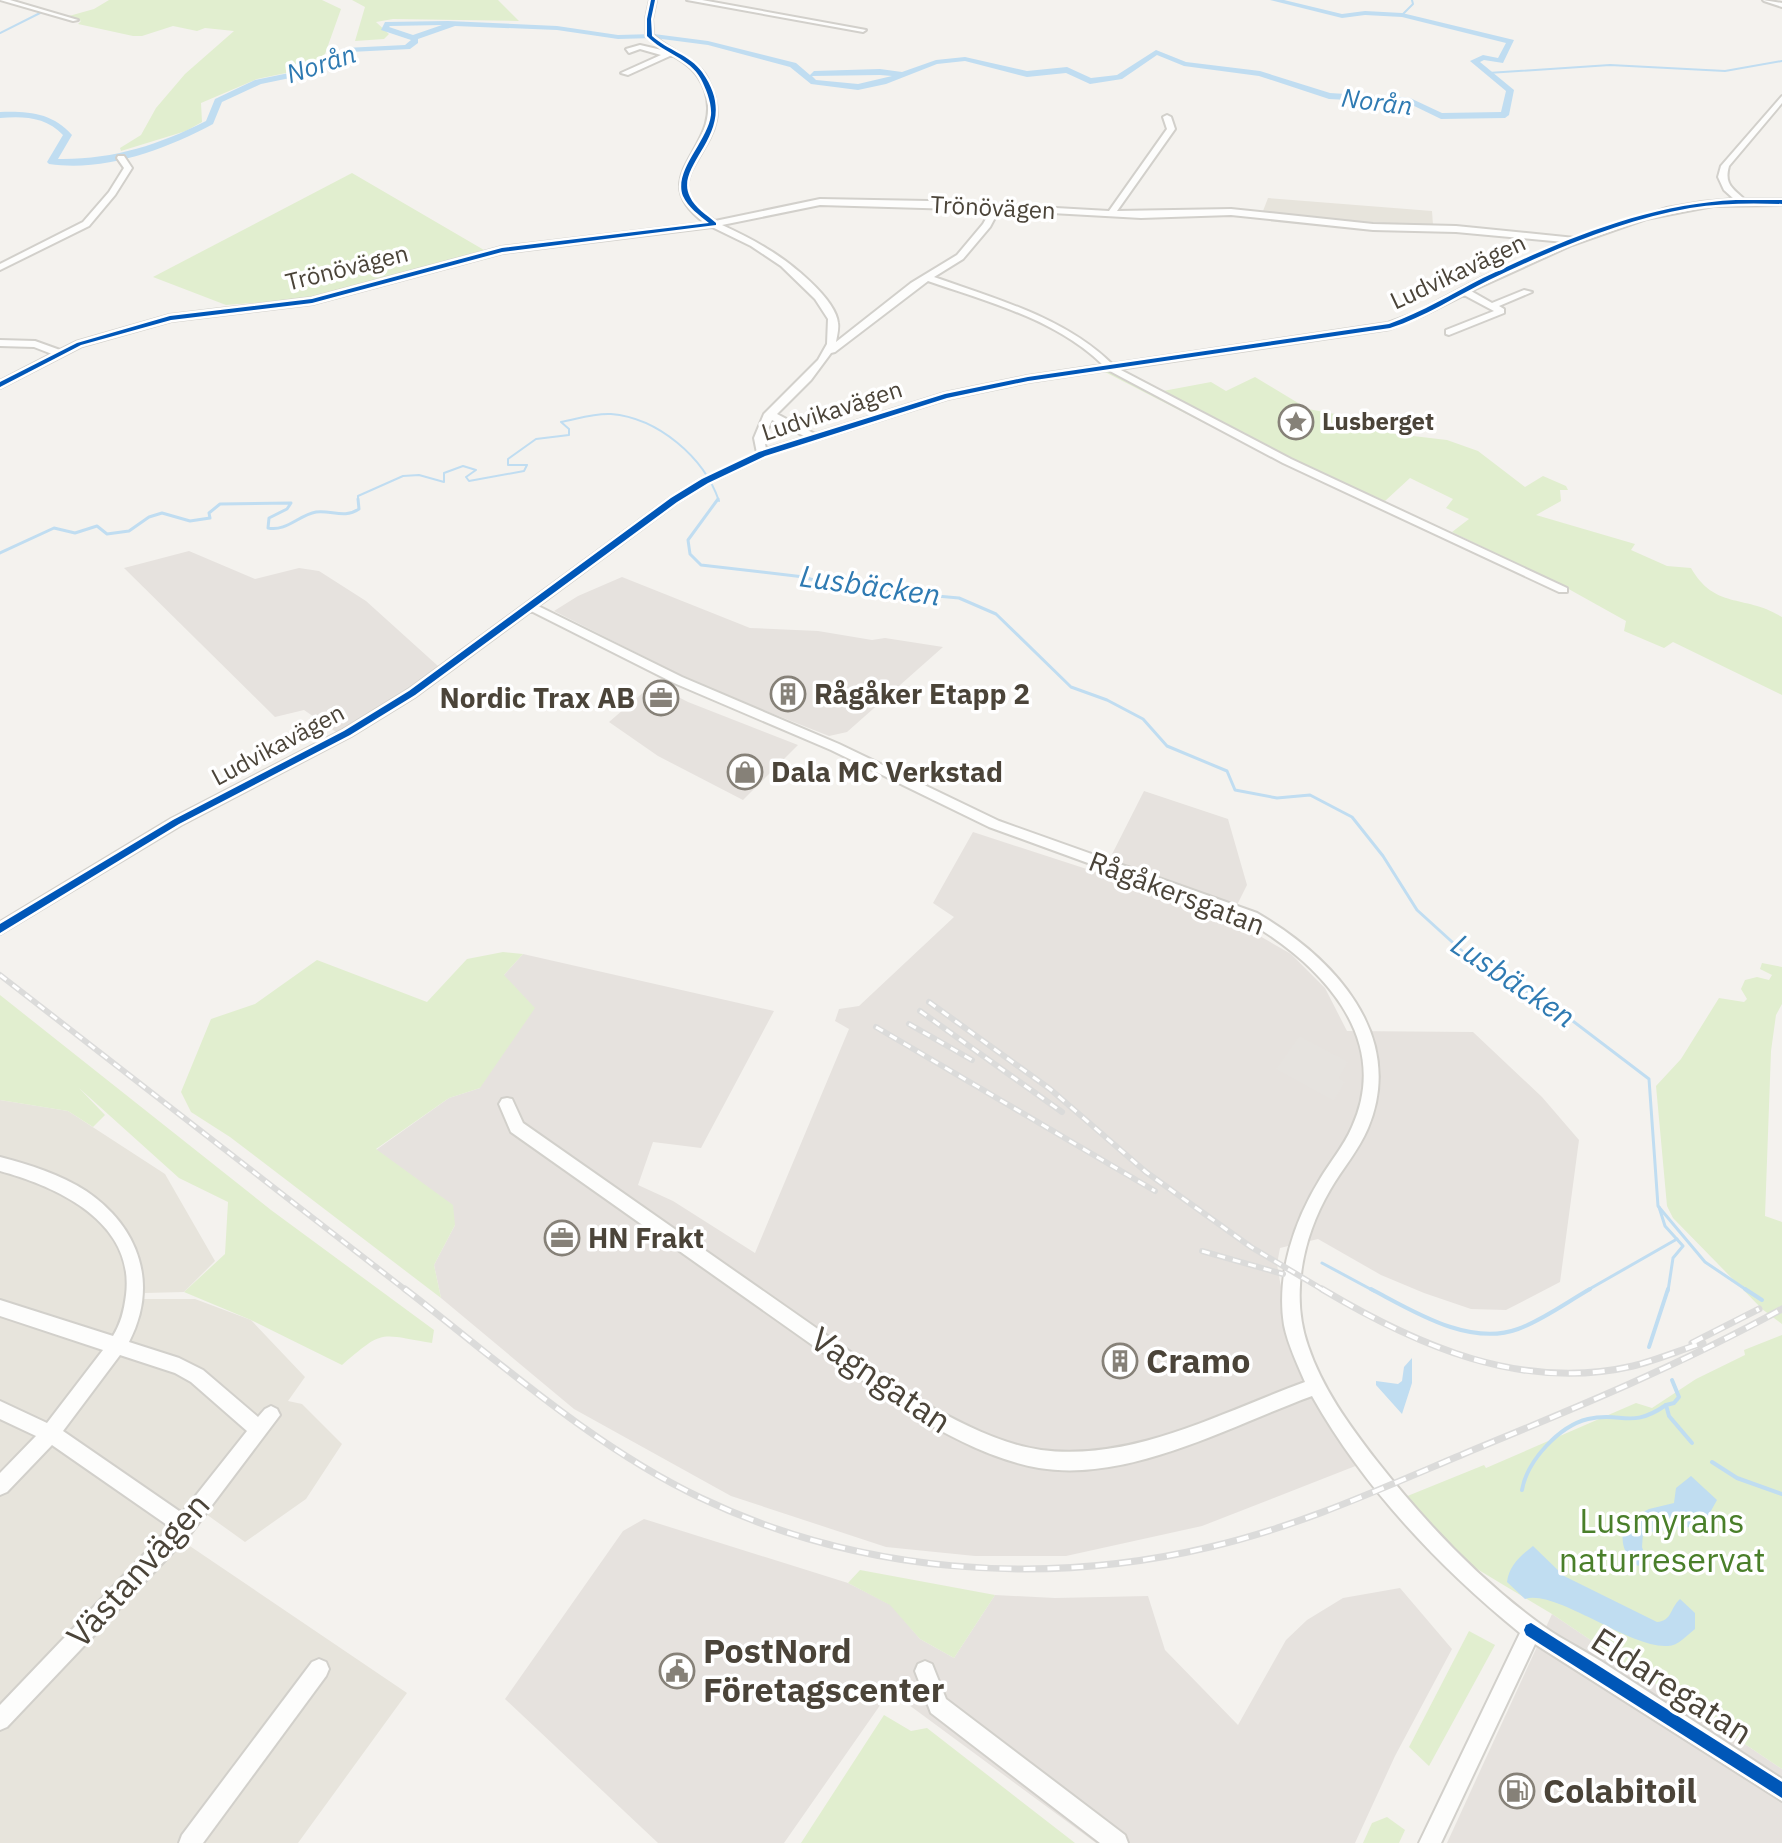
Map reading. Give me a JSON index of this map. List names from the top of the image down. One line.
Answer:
{"streets":{"street":["Trönövägen","Ludvikavägen","Rågåkersgatan","Vagngatan","Västanvägen","Eldaregatan"]},"crossings":[["Trönövägen","Ludvikavägen"],["Ludvikavägen","Rågåkersgatan"],["Rågåkersgatan","Vagngatan"],["Rågåkersgatan","Eldaregatan"]],"water":["Norån","Lusbäcken"],"parks":["Lusmyrans naturreservat"],"places":{"place":["Lusberget"],"building":["Rågåker Etapp 2","Cramo"],"office":["Nordic Trax AB","HN Frakt"],"shop":["Dala MC Verkstad"],"public building":["PostNord Företagscenter"],"fuel station":["Colabitoil"]}}
